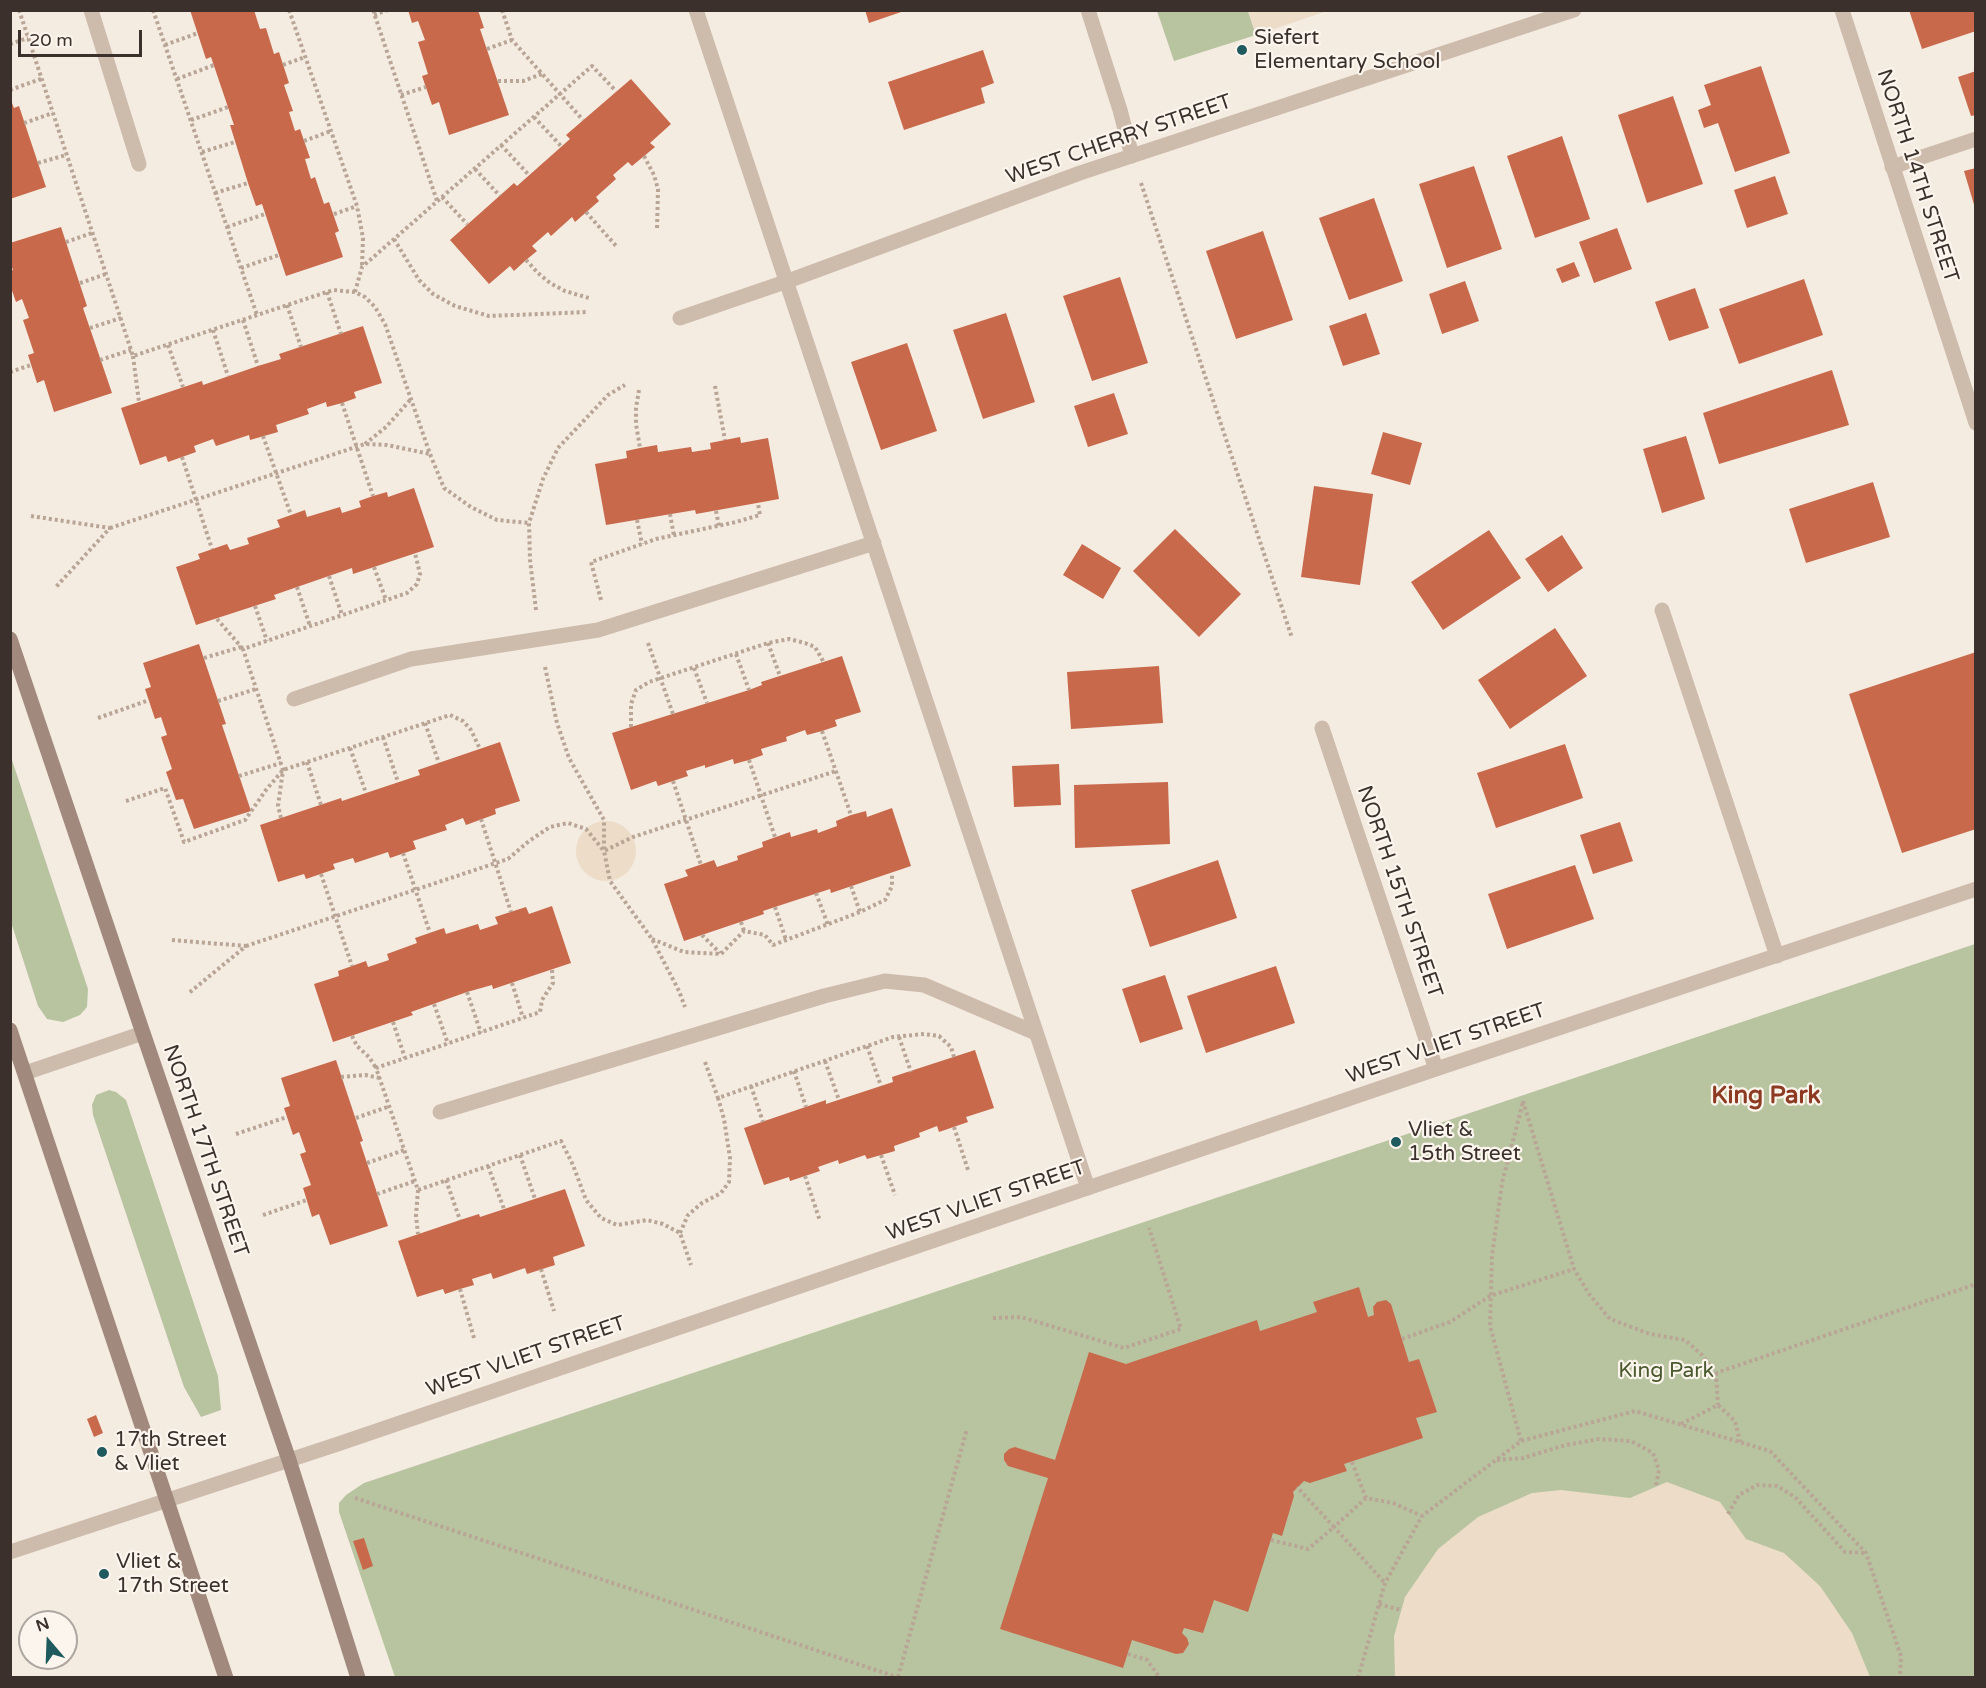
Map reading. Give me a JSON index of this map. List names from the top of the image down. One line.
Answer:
{"streets":{"main road":["NORTH 17TH STREET"],"street":["WEST CHERRY STREET","NORTH 14TH STREET","NORTH 15TH STREET","WEST VLIET STREET"]},"crossings":[["NORTH 15TH STREET","WEST VLIET STREET"],["WEST VLIET STREET","NORTH 17TH STREET"]],"districts":["King Park"],"parks":["King Park"],"places":["Siefert Elementary School","Vliet & 15th Street","17th Street & Vliet","Vliet & 17th Street"],"scale_bar":"20 m","north":"top"}
